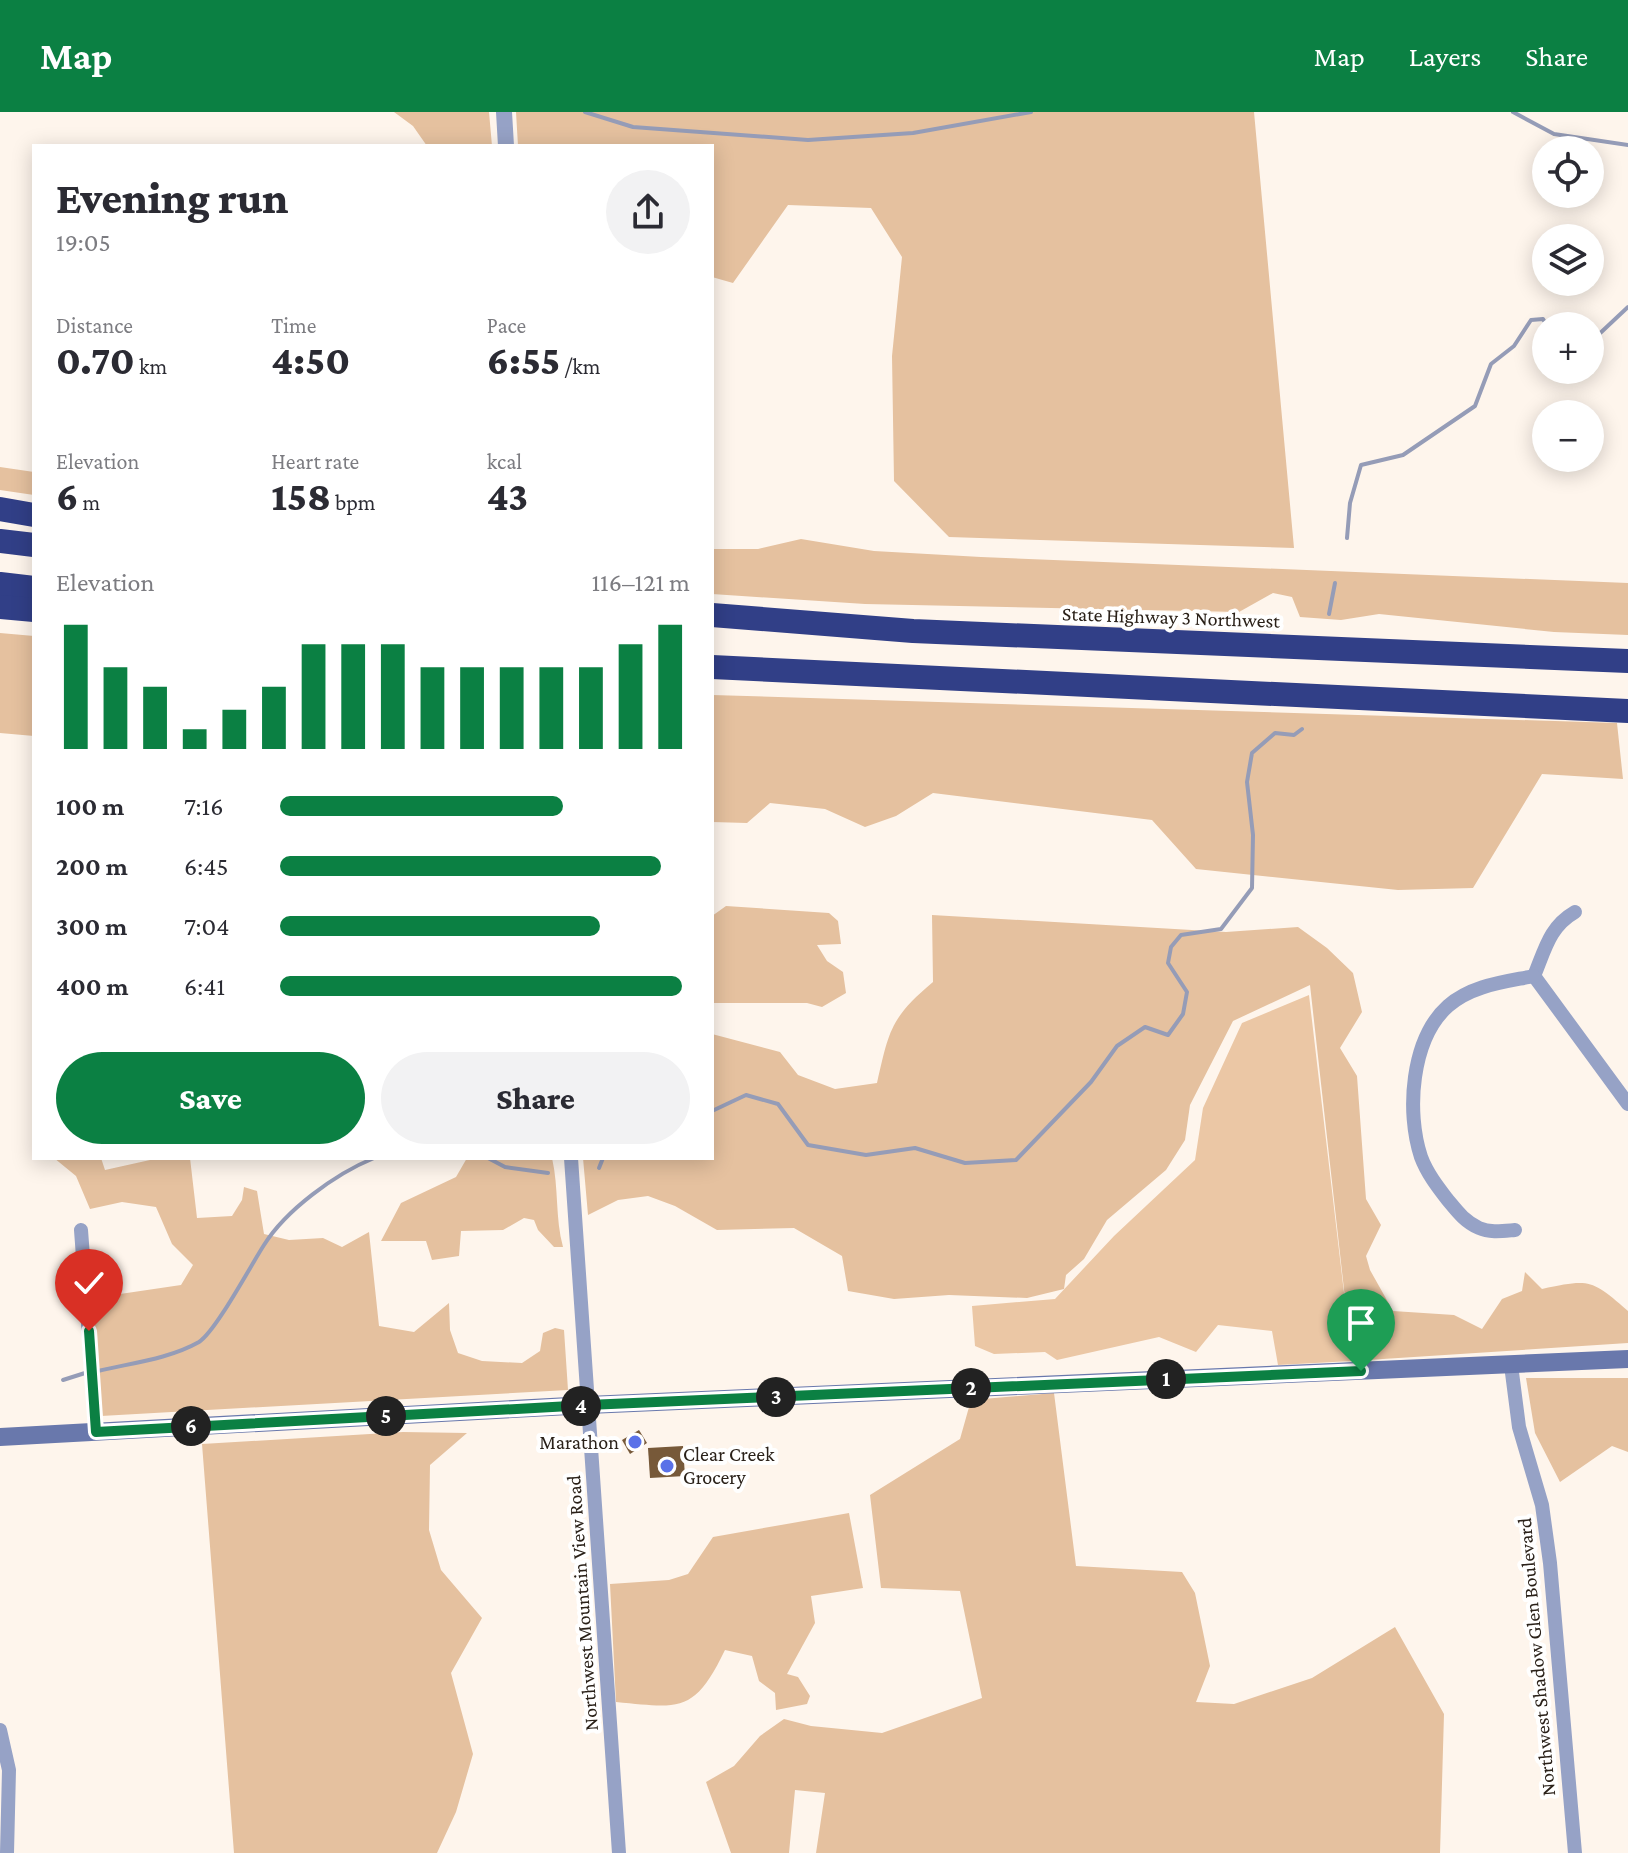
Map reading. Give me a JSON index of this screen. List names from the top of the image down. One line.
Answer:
{"streets":{"highway":["State Highway 3 Northwest"],"street":["Northwest Mountain View Road","Northwest Shadow Glen Boulevard"]},"places":["Marathon","Clear Creek Grocery"],"page":{"header":"Map","nav":["Map","Layers","Share"],"map_buttons":["+","−"],"heading":["Evening run","19:05"],"stats":[["Distance","0.70 km"],["Time","4:50"],["Pace","6:55 /km"],["Elevation","6 m"],["Heart rate","158 bpm"],["kcal","43"]],"chart":["Elevation","116–121 m"],"list":[{"name":"100 m","note":"7:16"},{"name":"200 m","note":"6:45"},{"name":"300 m","note":"7:04"},{"name":"400 m","note":"6:41"}],"buttons":["Save","Share"],"pins":["1","2","3","4","5","6"]}}
